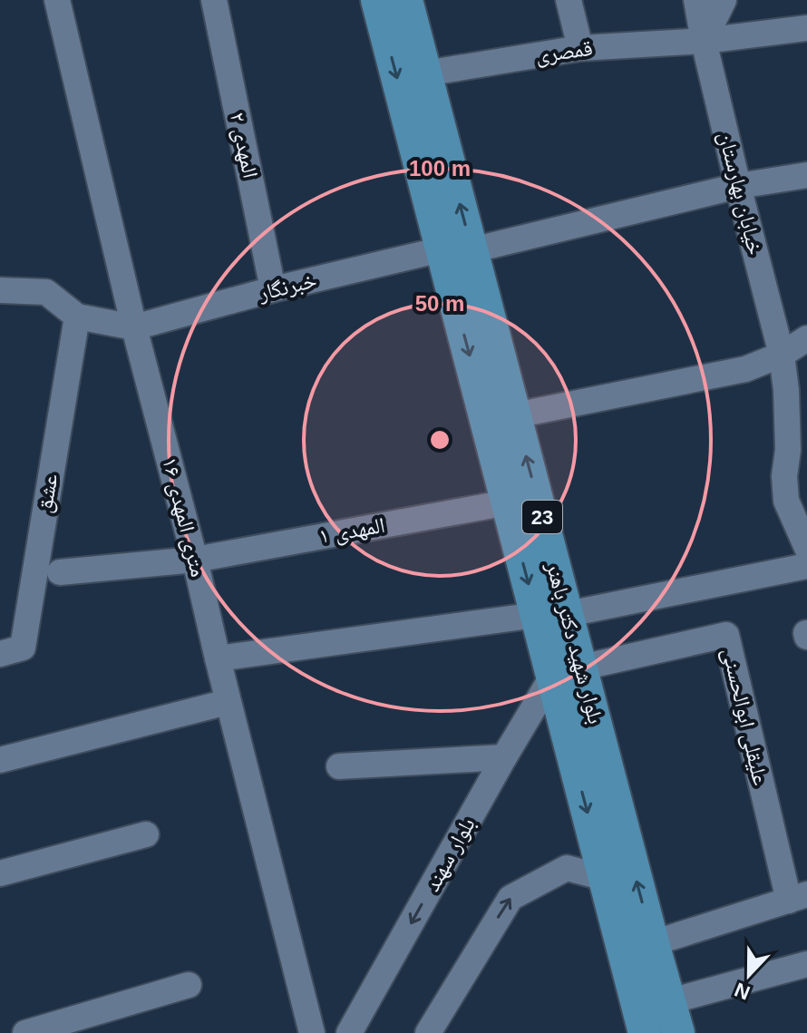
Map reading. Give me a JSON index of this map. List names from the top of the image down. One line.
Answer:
{"streets":{"main road":["23","بلوار شهید دکتر باهنر"],"street":["قمصری","المهدی ۲","خیابان بهارستان","خبرنگار","عشق","۱۶ متری المهدی","المهدی ۱","علیقلی ابوالحسنی","بلوار سهند"]},"crossings":[["قمصری","خیابان بهارستان"],["قمصری","بلوار شهید دکتر باهنر"],["المهدی ۲","خبرنگار"],["خیابان بهارستان","خبرنگار"],["خبرنگار","۱۶ متری المهدی"],["خبرنگار","بلوار شهید دکتر باهنر"],["۱۶ متری المهدی","المهدی ۱"],["المهدی ۱","بلوار شهید دکتر باهنر"],["بلوار شهید دکتر باهنر","علیقلی ابوالحسنی"],["بلوار شهید دکتر باهنر","بلوار سهند"],["علیقلی ابوالحسنی","بلوار سهند"]],"one_way":["بلوار سهند"],"north":"bottom","rings":["100 m","50 m"]}
